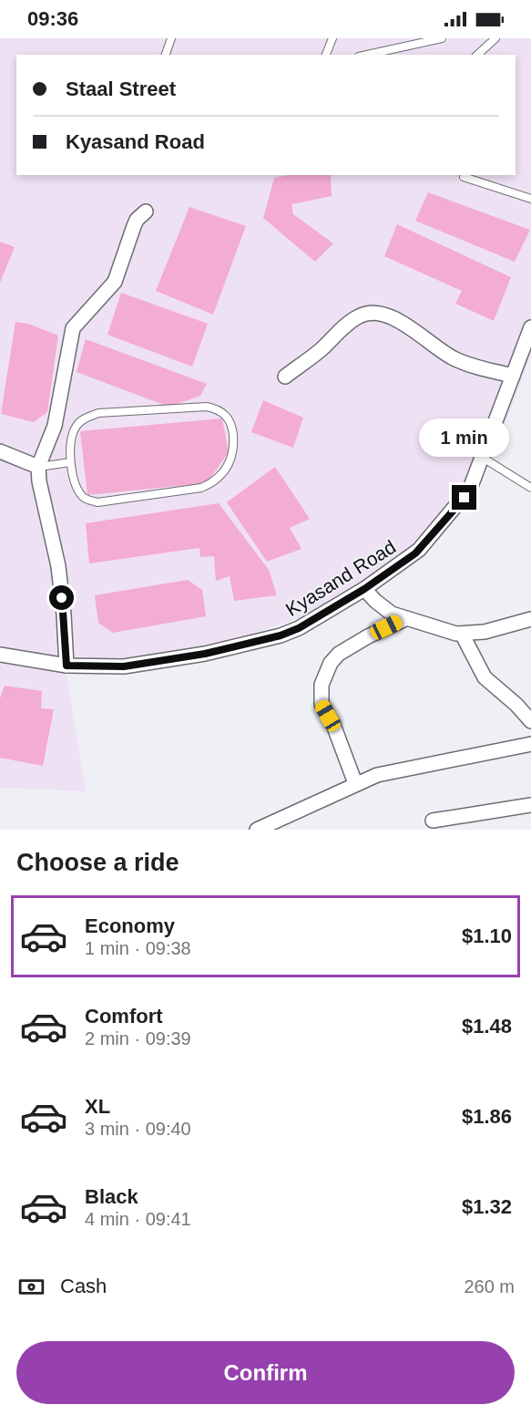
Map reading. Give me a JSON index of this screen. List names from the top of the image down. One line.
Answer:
{"streets":{"street":["Kyasand Road"]},"page":{"status":"09:36","banner":["Staal Street","Kyasand Road"],"bubble":"1 min","heading":"Choose a ride","list":[{"name":"Economy","note":"1 min · 09:38","value":"$1.10"},{"name":"Comfort","note":"2 min · 09:39","value":"$1.48"},{"name":"XL","note":"3 min · 09:40","value":"$1.86"},{"name":"Black","note":"4 min · 09:41","value":"$1.32"}],"pay":["Cash","260 m"],"buttons":"Confirm"}}
